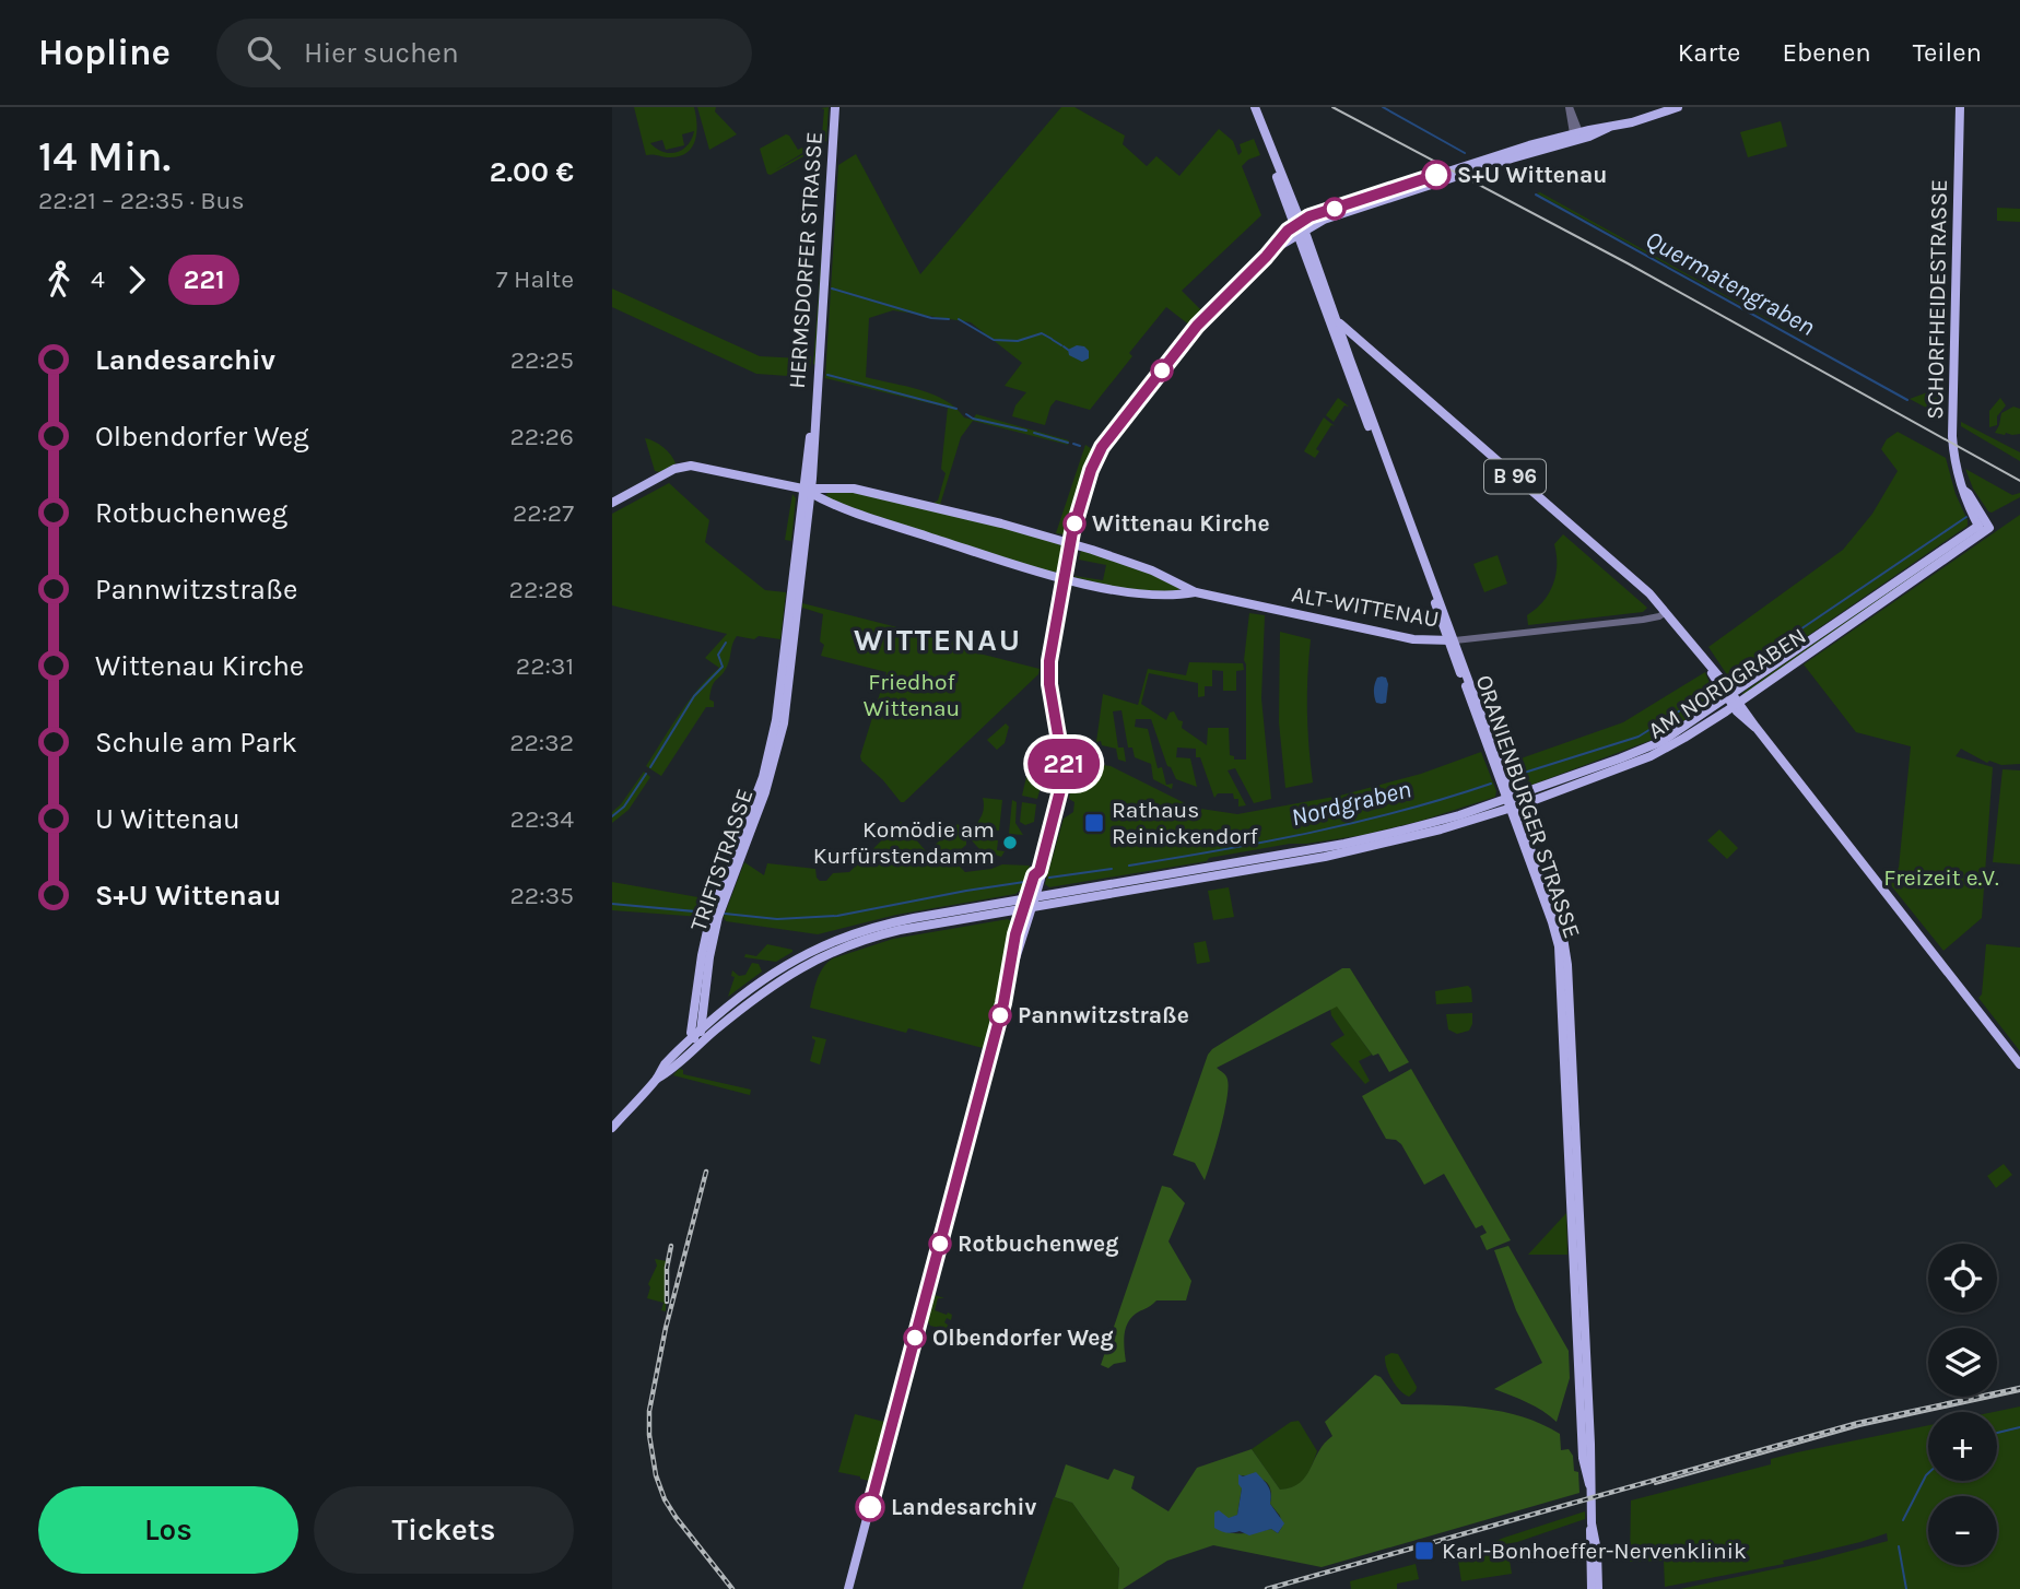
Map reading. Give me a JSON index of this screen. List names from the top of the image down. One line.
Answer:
{"streets":{"main road":["HERMSDORFER STRASSE","SCHORFHEIDESTRASSE","B 96","ALT-WITTENAU","AM NORDGRABEN","ORANIENBURGER STRASSE","TRIFTSTRASSE"]},"crossings":[["HERMSDORFER STRASSE","ALT-WITTENAU"],["HERMSDORFER STRASSE","TRIFTSTRASSE"],["SCHORFHEIDESTRASSE","AM NORDGRABEN"],["B 96","ALT-WITTENAU"],["B 96","AM NORDGRABEN"],["B 96","ORANIENBURGER STRASSE"],["ALT-WITTENAU","ORANIENBURGER STRASSE"],["ALT-WITTENAU","TRIFTSTRASSE"],["AM NORDGRABEN","ORANIENBURGER STRASSE"]],"districts":["WITTENAU"],"water":["Quermatengraben","Nordgraben"],"parks":["Friedhof Wittenau","Freizeit e.V."],"places":{"other":["S+U Wittenau","Wittenau Kirche","Komödie am Kurfürstendamm","Pannwitzstraße","Rotbuchenweg","Olbendorfer Weg","Landesarchiv"],"transit":["Rathaus Reinickendorf","Karl-Bonhoeffer-Nervenklinik"]},"lines":["bus line 221"],"page":{"header":"Hopline","search":"Hier suchen","nav":["Karte","Ebenen","Teilen"],"heading":["14 Min.","22:21 – 22:35 · Bus","2.00 €"],"on_map":"221","legs":["4","221","7 Halte"],"list":[{"name":"Landesarchiv","value":"22:25"},{"name":"Olbendorfer Weg","value":"22:26"},{"name":"Rotbuchenweg","value":"22:27"},{"name":"Pannwitzstraße","value":"22:28"},{"name":"Wittenau Kirche","value":"22:31"},{"name":"Schule am Park","value":"22:32"},{"name":"U Wittenau","value":"22:34"},{"name":"S+U Wittenau","value":"22:35"}],"map_buttons":["+","−"],"buttons":["Los","Tickets"]}}
